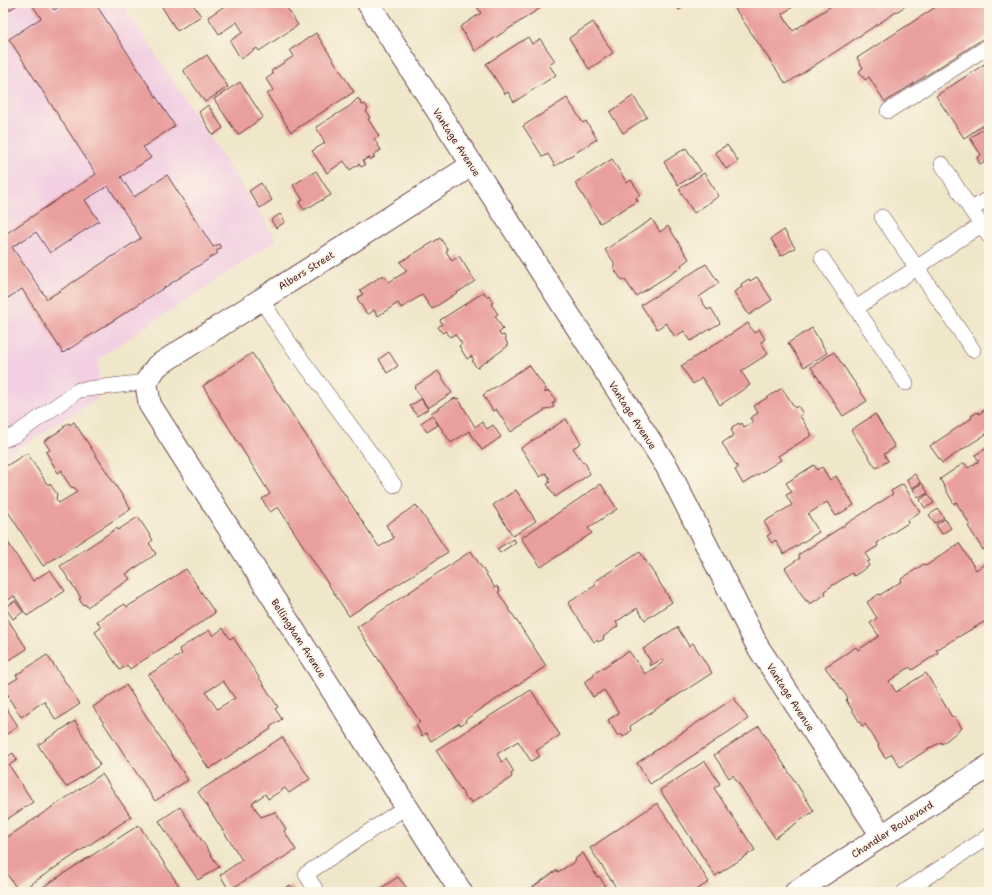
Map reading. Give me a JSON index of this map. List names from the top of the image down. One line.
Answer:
{"streets":{"street":["Vantage Avenue","Albers Street","Bellingham Avenue","Chandler Boulevard"]},"crossings":[["Vantage Avenue","Albers Street"],["Vantage Avenue","Chandler Boulevard"],["Albers Street","Bellingham Avenue"]]}
